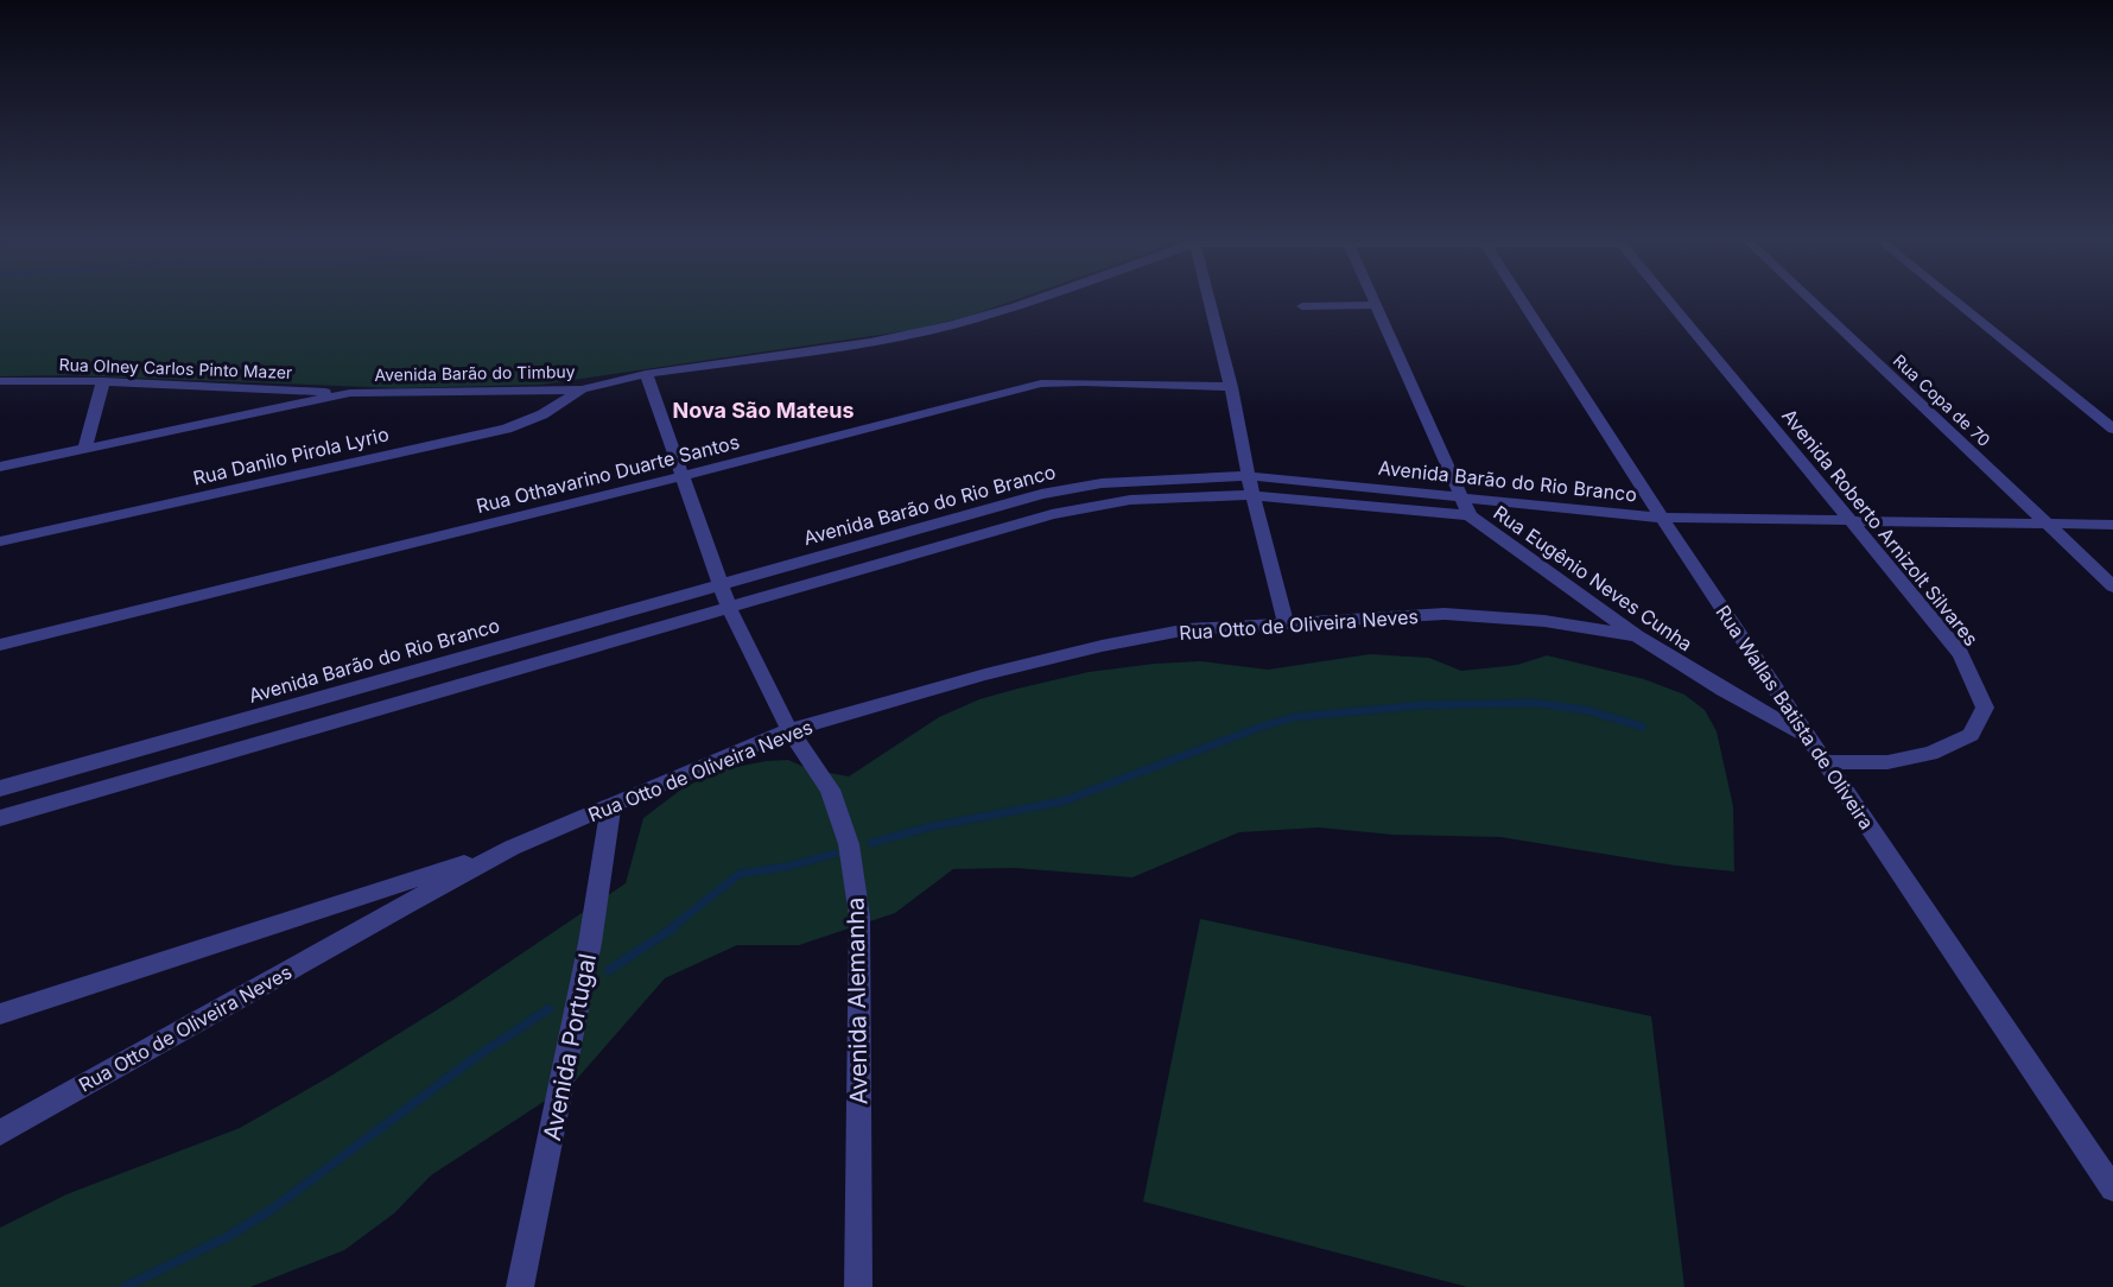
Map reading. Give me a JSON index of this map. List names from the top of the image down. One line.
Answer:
{"streets":{"street":["Rua Olney Carlos Pinto Mazer","Avenida Barão do Timbuy","Rua Copa de 70","Rua Danilo Pirola Lyrio","Rua Othavarino Duarte Santos","Avenida Barão do Rio Branco","Avenida Roberto Arnizolt Silvares","Rua Eugênio Neves Cunha","Rua Otto de Oliveira Neves","Rua Wallas Batista de Oliveira","Avenida Alemanha","Avenida Portugal"]},"crossings":[["Rua Olney Carlos Pinto Mazer","Avenida Barão do Timbuy"],["Avenida Barão do Timbuy","Rua Danilo Pirola Lyrio"],["Avenida Barão do Timbuy","Avenida Alemanha"],["Rua Copa de 70","Avenida Barão do Rio Branco"],["Rua Othavarino Duarte Santos","Avenida Alemanha"],["Avenida Barão do Rio Branco","Avenida Roberto Arnizolt Silvares"],["Avenida Barão do Rio Branco","Rua Eugênio Neves Cunha"],["Avenida Barão do Rio Branco","Rua Wallas Batista de Oliveira"],["Avenida Barão do Rio Branco","Avenida Alemanha"],["Avenida Roberto Arnizolt Silvares","Rua Wallas Batista de Oliveira"],["Rua Eugênio Neves Cunha","Rua Otto de Oliveira Neves"],["Rua Eugênio Neves Cunha","Rua Wallas Batista de Oliveira"],["Rua Otto de Oliveira Neves","Avenida Alemanha"],["Rua Otto de Oliveira Neves","Avenida Portugal"]],"districts":["Nova São Mateus"]}
